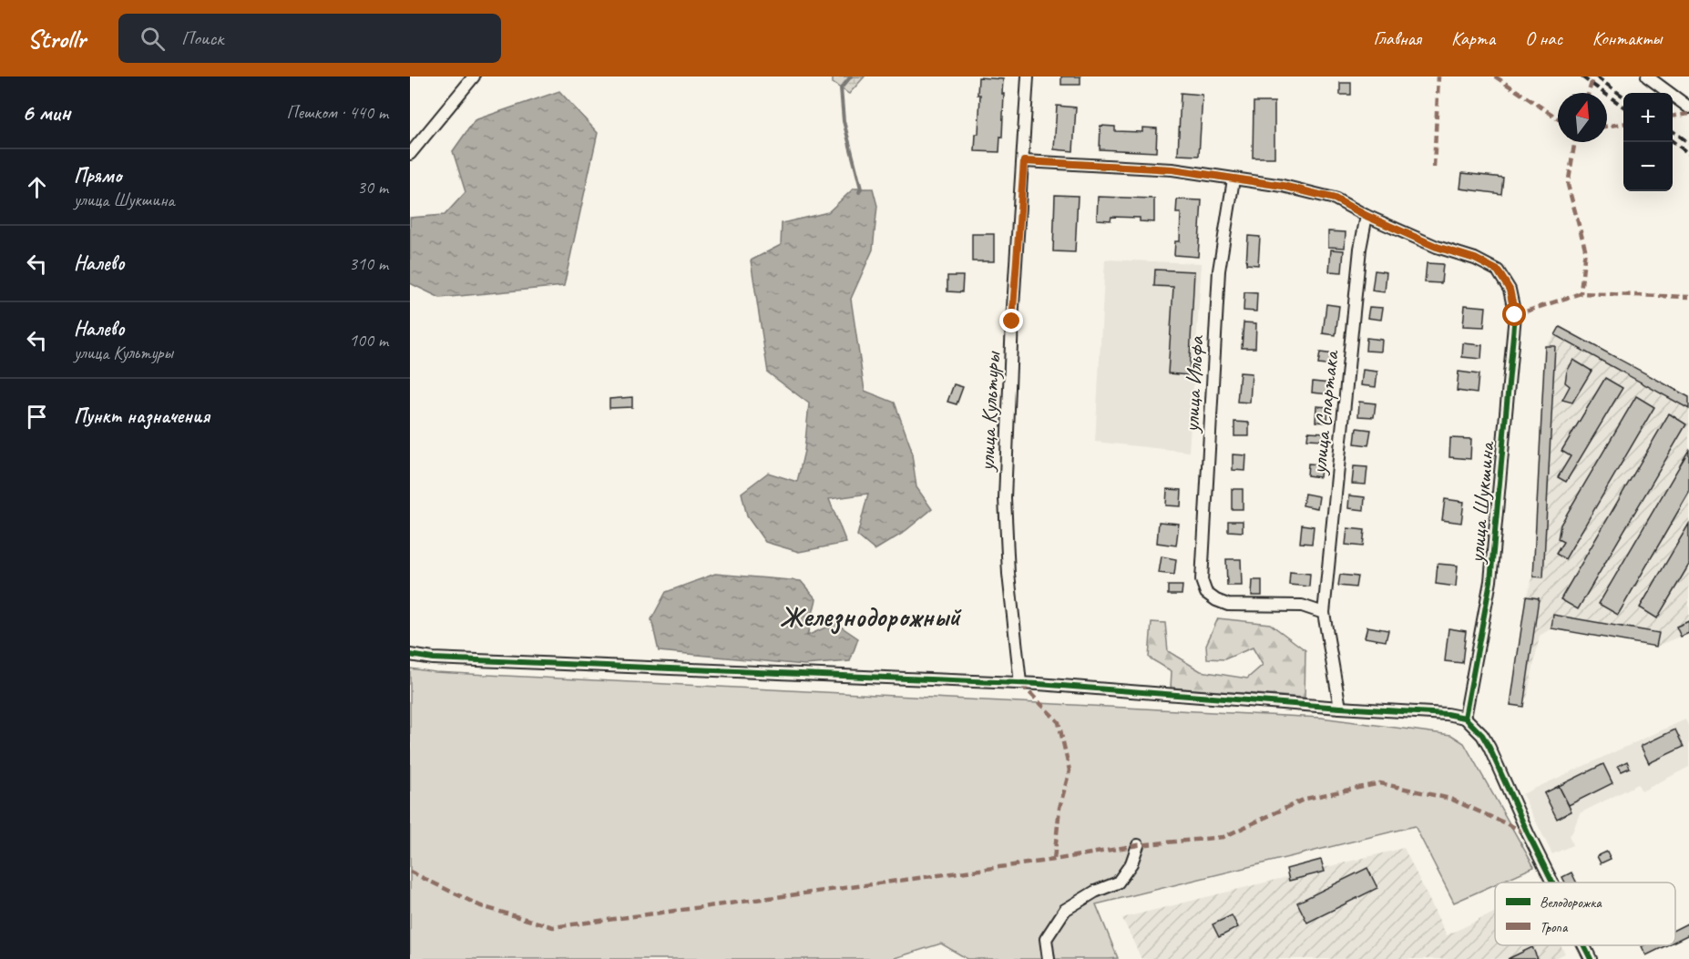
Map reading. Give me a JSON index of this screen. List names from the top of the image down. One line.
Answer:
{"streets":{"street":["улица Ильфа","улица Культуры","улица Спартака","улица Шукшина"]},"crossings":[["улица Ильфа","улица Спартака"],["улица Спартака","улица Шукшина"]],"districts":["Железнодорожный"],"legend":["Велодорожка","Тропа"],"north":"top","page":{"header":"Strollr","search":"Поиск","nav":["Главная","Карта","О нас","Контакты"],"heading":["6 мин","Пешком · 440 m"],"map_buttons":["+","−"],"list":[["Прямо","улица Шукшина","30 m"],["Налево","310 m"],["Налево","улица Культуры","100 m"],"Пункт назначения"]}}
